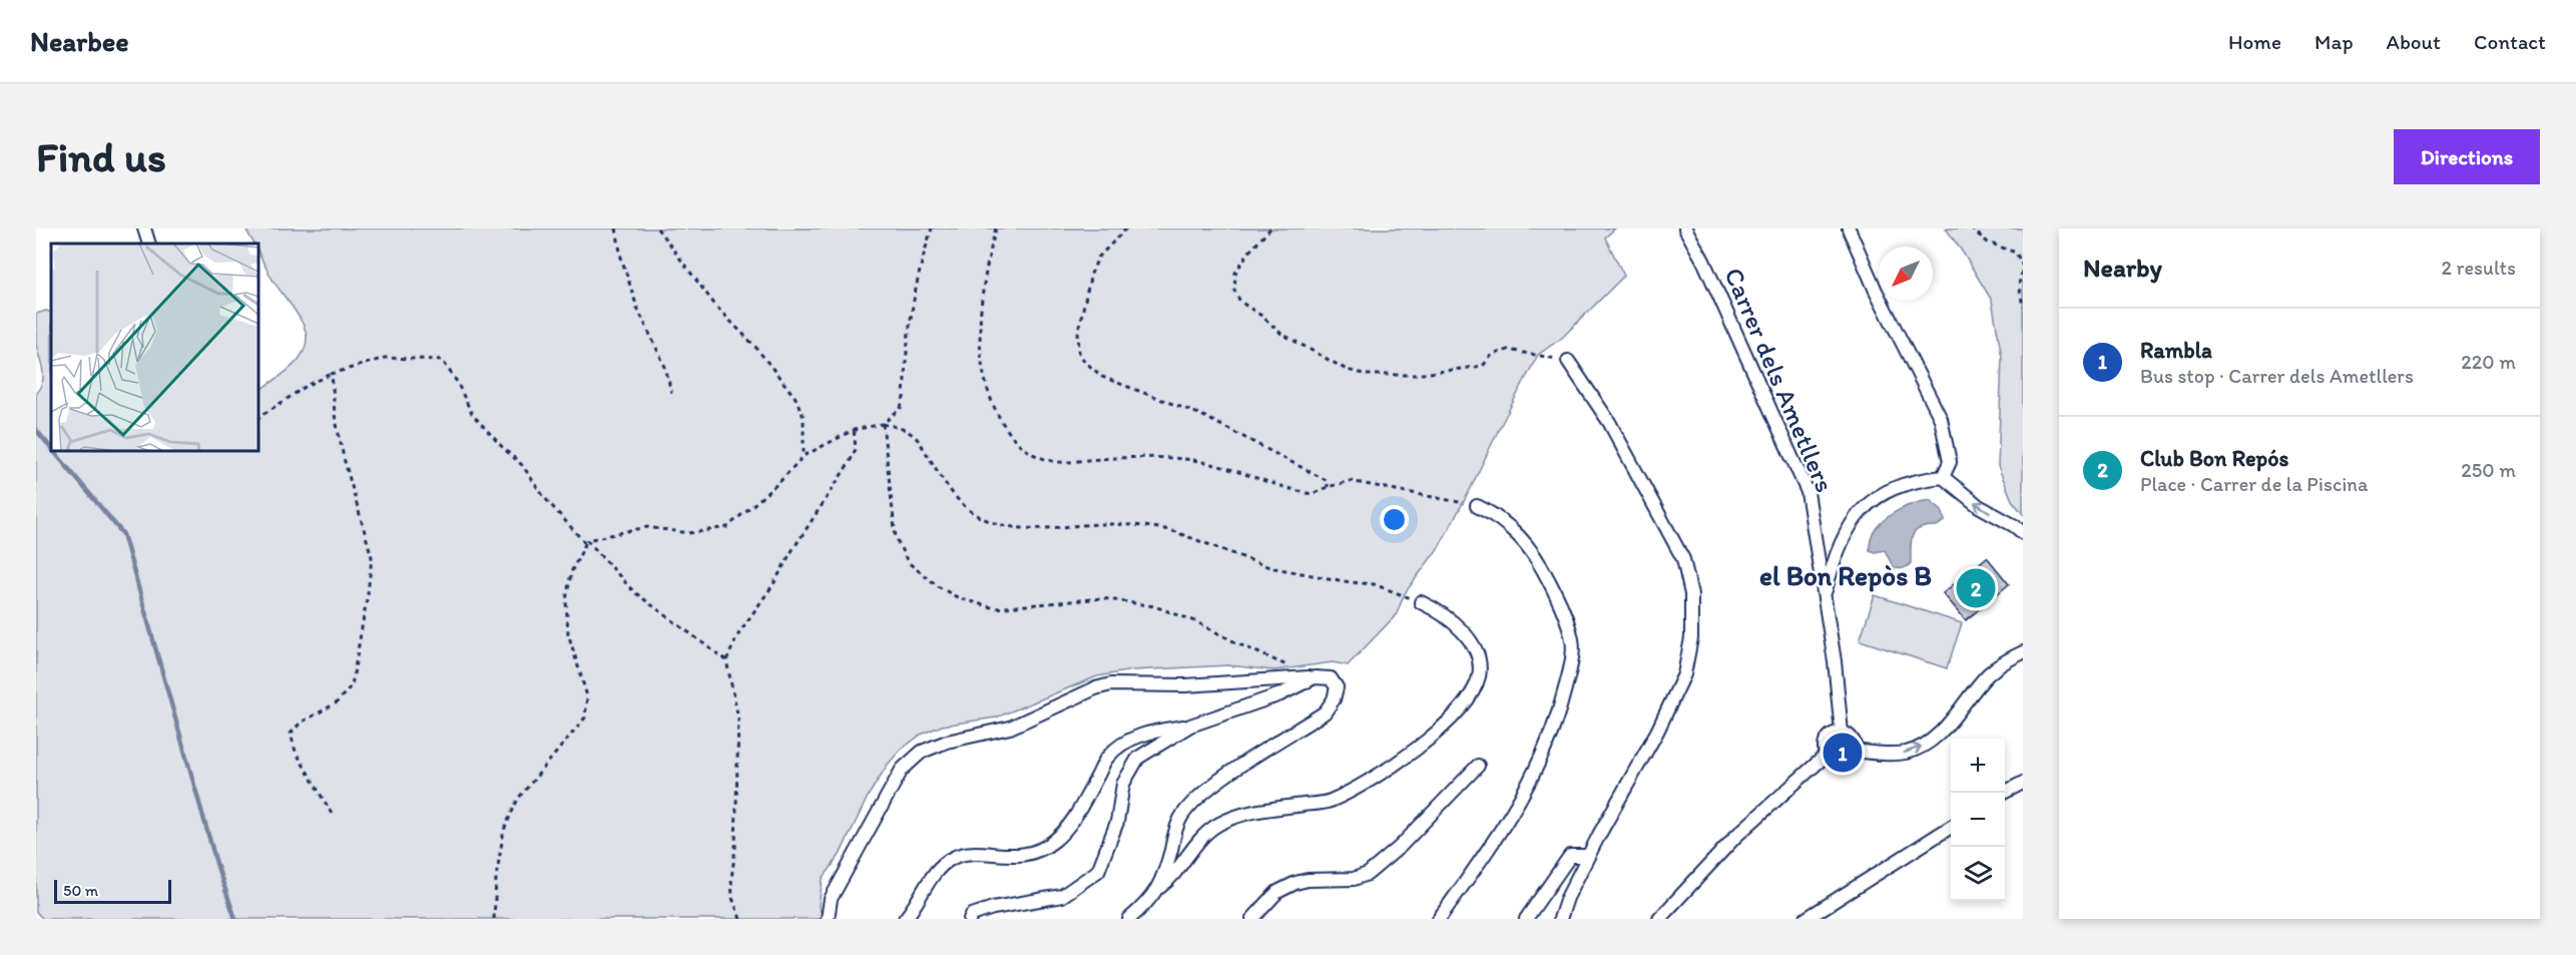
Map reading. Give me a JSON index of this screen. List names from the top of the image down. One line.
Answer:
{"streets":{"street":["Carrer dels Ametllers"]},"districts":["el Bon Repòs B"],"scale_bar":"50 m","north":"bottom left","page":{"header":"Nearbee","nav":["Home","Map","About","Contact"],"buttons":"Directions","title":"Find us","heading":["Nearby","2 results"],"list":[{"mark":"1","name":"Rambla","note":"Bus stop · Carrer dels Ametllers","value":"220 m"},{"mark":"2","name":"Club Bon Repós","note":"Place · Carrer de la Piscina","value":"250 m"}],"pins":["2","1"],"map_buttons":["+","−"],"scale":"50 m"}}
